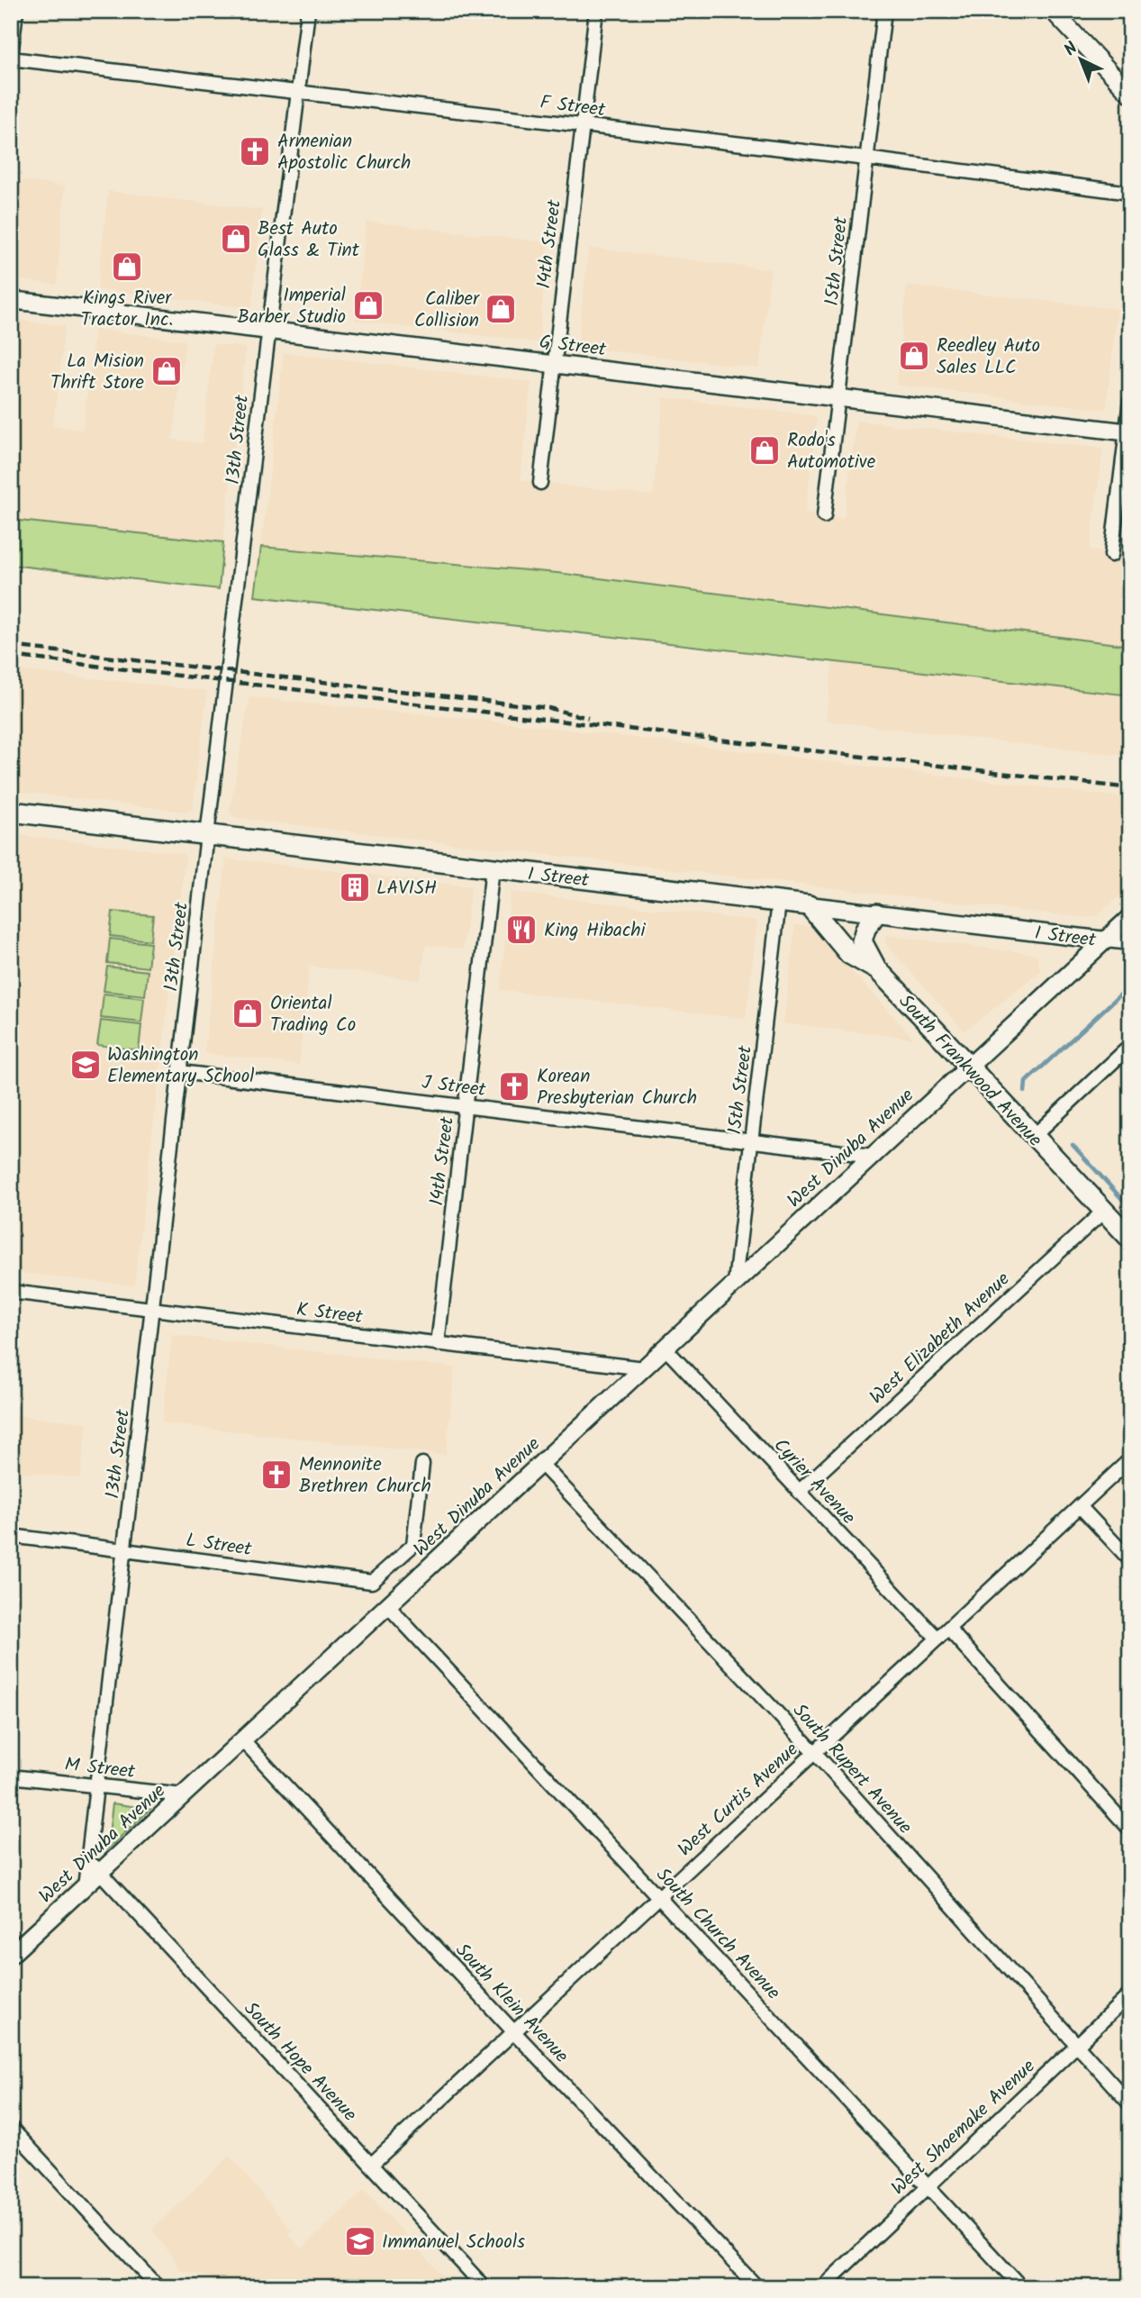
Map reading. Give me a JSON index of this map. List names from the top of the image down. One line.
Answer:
{"streets":{"main road":["I Street","South Frankwood Avenue"],"street":["F Street","14th Street","15th Street","G Street","13th Street","J Street","West Dinuba Avenue","K Street","West Elizabeth Avenue","Cyrier Avenue","L Street","M Street","South Rupert Avenue","West Curtis Avenue","South Church Avenue","South Klein Avenue","South Hope Avenue","West Shoemake Avenue"]},"crossings":[["F Street","14th Street"],["F Street","15th Street"],["F Street","13th Street"],["14th Street","G Street"],["14th Street","I Street"],["14th Street","J Street"],["14th Street","K Street"],["15th Street","G Street"],["15th Street","I Street"],["15th Street","J Street"],["15th Street","West Dinuba Avenue"],["G Street","13th Street"],["13th Street","I Street"],["13th Street","J Street"],["13th Street","West Dinuba Avenue"],["13th Street","K Street"],["13th Street","L Street"],["13th Street","M Street"],["13th Street","South Hope Avenue"],["I Street","South Frankwood Avenue"],["I Street","West Dinuba Avenue"],["South Frankwood Avenue","West Dinuba Avenue"],["South Frankwood Avenue","West Elizabeth Avenue"],["J Street","West Dinuba Avenue"],["West Dinuba Avenue","K Street"],["West Dinuba Avenue","Cyrier Avenue"],["West Dinuba Avenue","M Street"],["West Dinuba Avenue","South Rupert Avenue"],["West Dinuba Avenue","South Church Avenue"],["West Dinuba Avenue","South Klein Avenue"],["West Dinuba Avenue","South Hope Avenue"],["West Elizabeth Avenue","Cyrier Avenue"],["Cyrier Avenue","West Curtis Avenue"],["South Rupert Avenue","West Curtis Avenue"],["South Rupert Avenue","West Shoemake Avenue"],["West Curtis Avenue","South Church Avenue"],["West Curtis Avenue","South Klein Avenue"],["West Curtis Avenue","South Hope Avenue"],["South Church Avenue","West Shoemake Avenue"]],"places":{"church":["Armenian Apostolic Church","Korean Presbyterian Church","Mennonite Brethren Church"],"shop":["Best Auto Glass & Tint","Kings River Tractor Inc.","Imperial Barber Studio","Caliber Collision","Reedley Auto Sales LLC","La Mision Thrift Store","Rodo's Automotive","Oriental Trading Co"],"building":["LAVISH"],"restaurant":["King Hibachi"],"school or university":["Washington Elementary School","Immanuel Schools"]},"north":"top left"}
